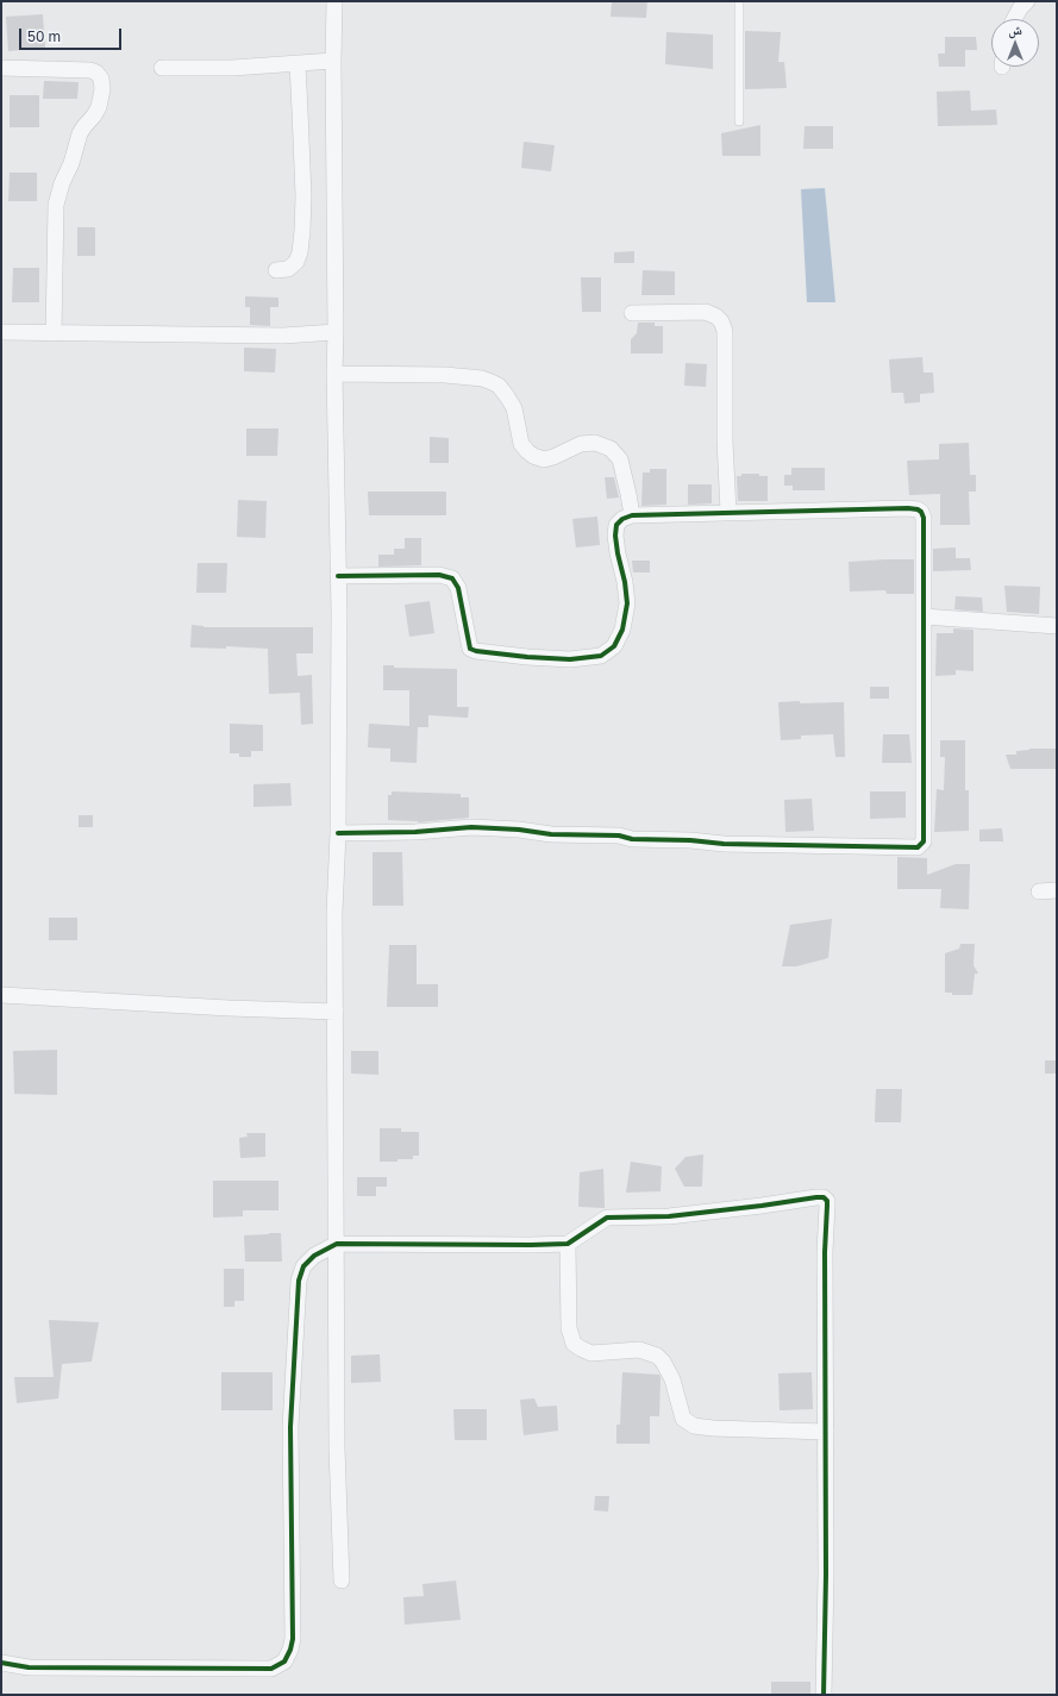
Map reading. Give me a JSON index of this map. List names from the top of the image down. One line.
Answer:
{"scale_bar":"50 m","north":"top"}
